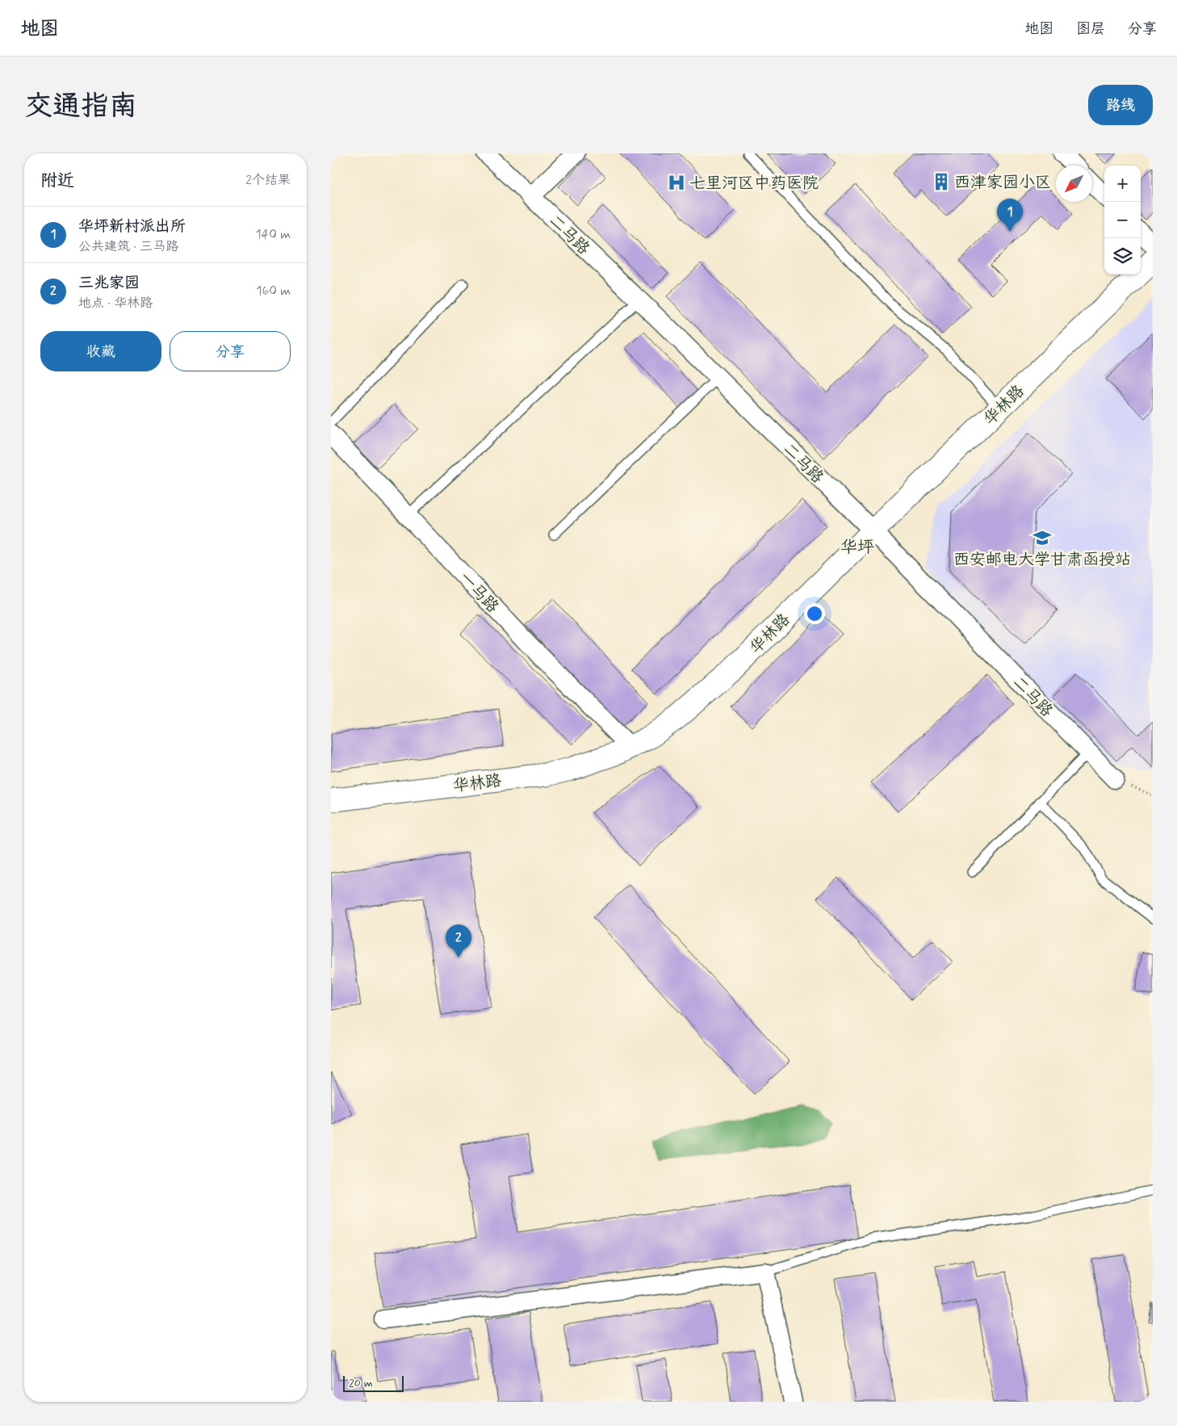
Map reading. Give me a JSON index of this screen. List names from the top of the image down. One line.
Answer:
{"streets":{"street":["二马路","华林路","一马路"]},"crossings":[["二马路","华林路"],["华林路","一马路"]],"districts":["华坪"],"places":{"building":["西津家园小区"],"hospital":["七里河区中药医院"],"school or university":["西安邮电大学甘肃函授站"]},"scale_bar":"20 m","north":"bottom left","page":{"header":"地图","nav":["地图","图层","分享"],"buttons":["路线",["收藏","分享"]],"title":"交通指南","heading":["附近","2个结果"],"map_buttons":["+","−"],"pins":["1","2"],"list":[{"mark":"1","name":"华坪新村派出所","note":"公共建筑 · 三马路","value":"140 m"},{"mark":"2","name":"三兆家园","note":"地点 · 华林路","value":"160 m"}],"scale":"20 m"}}
